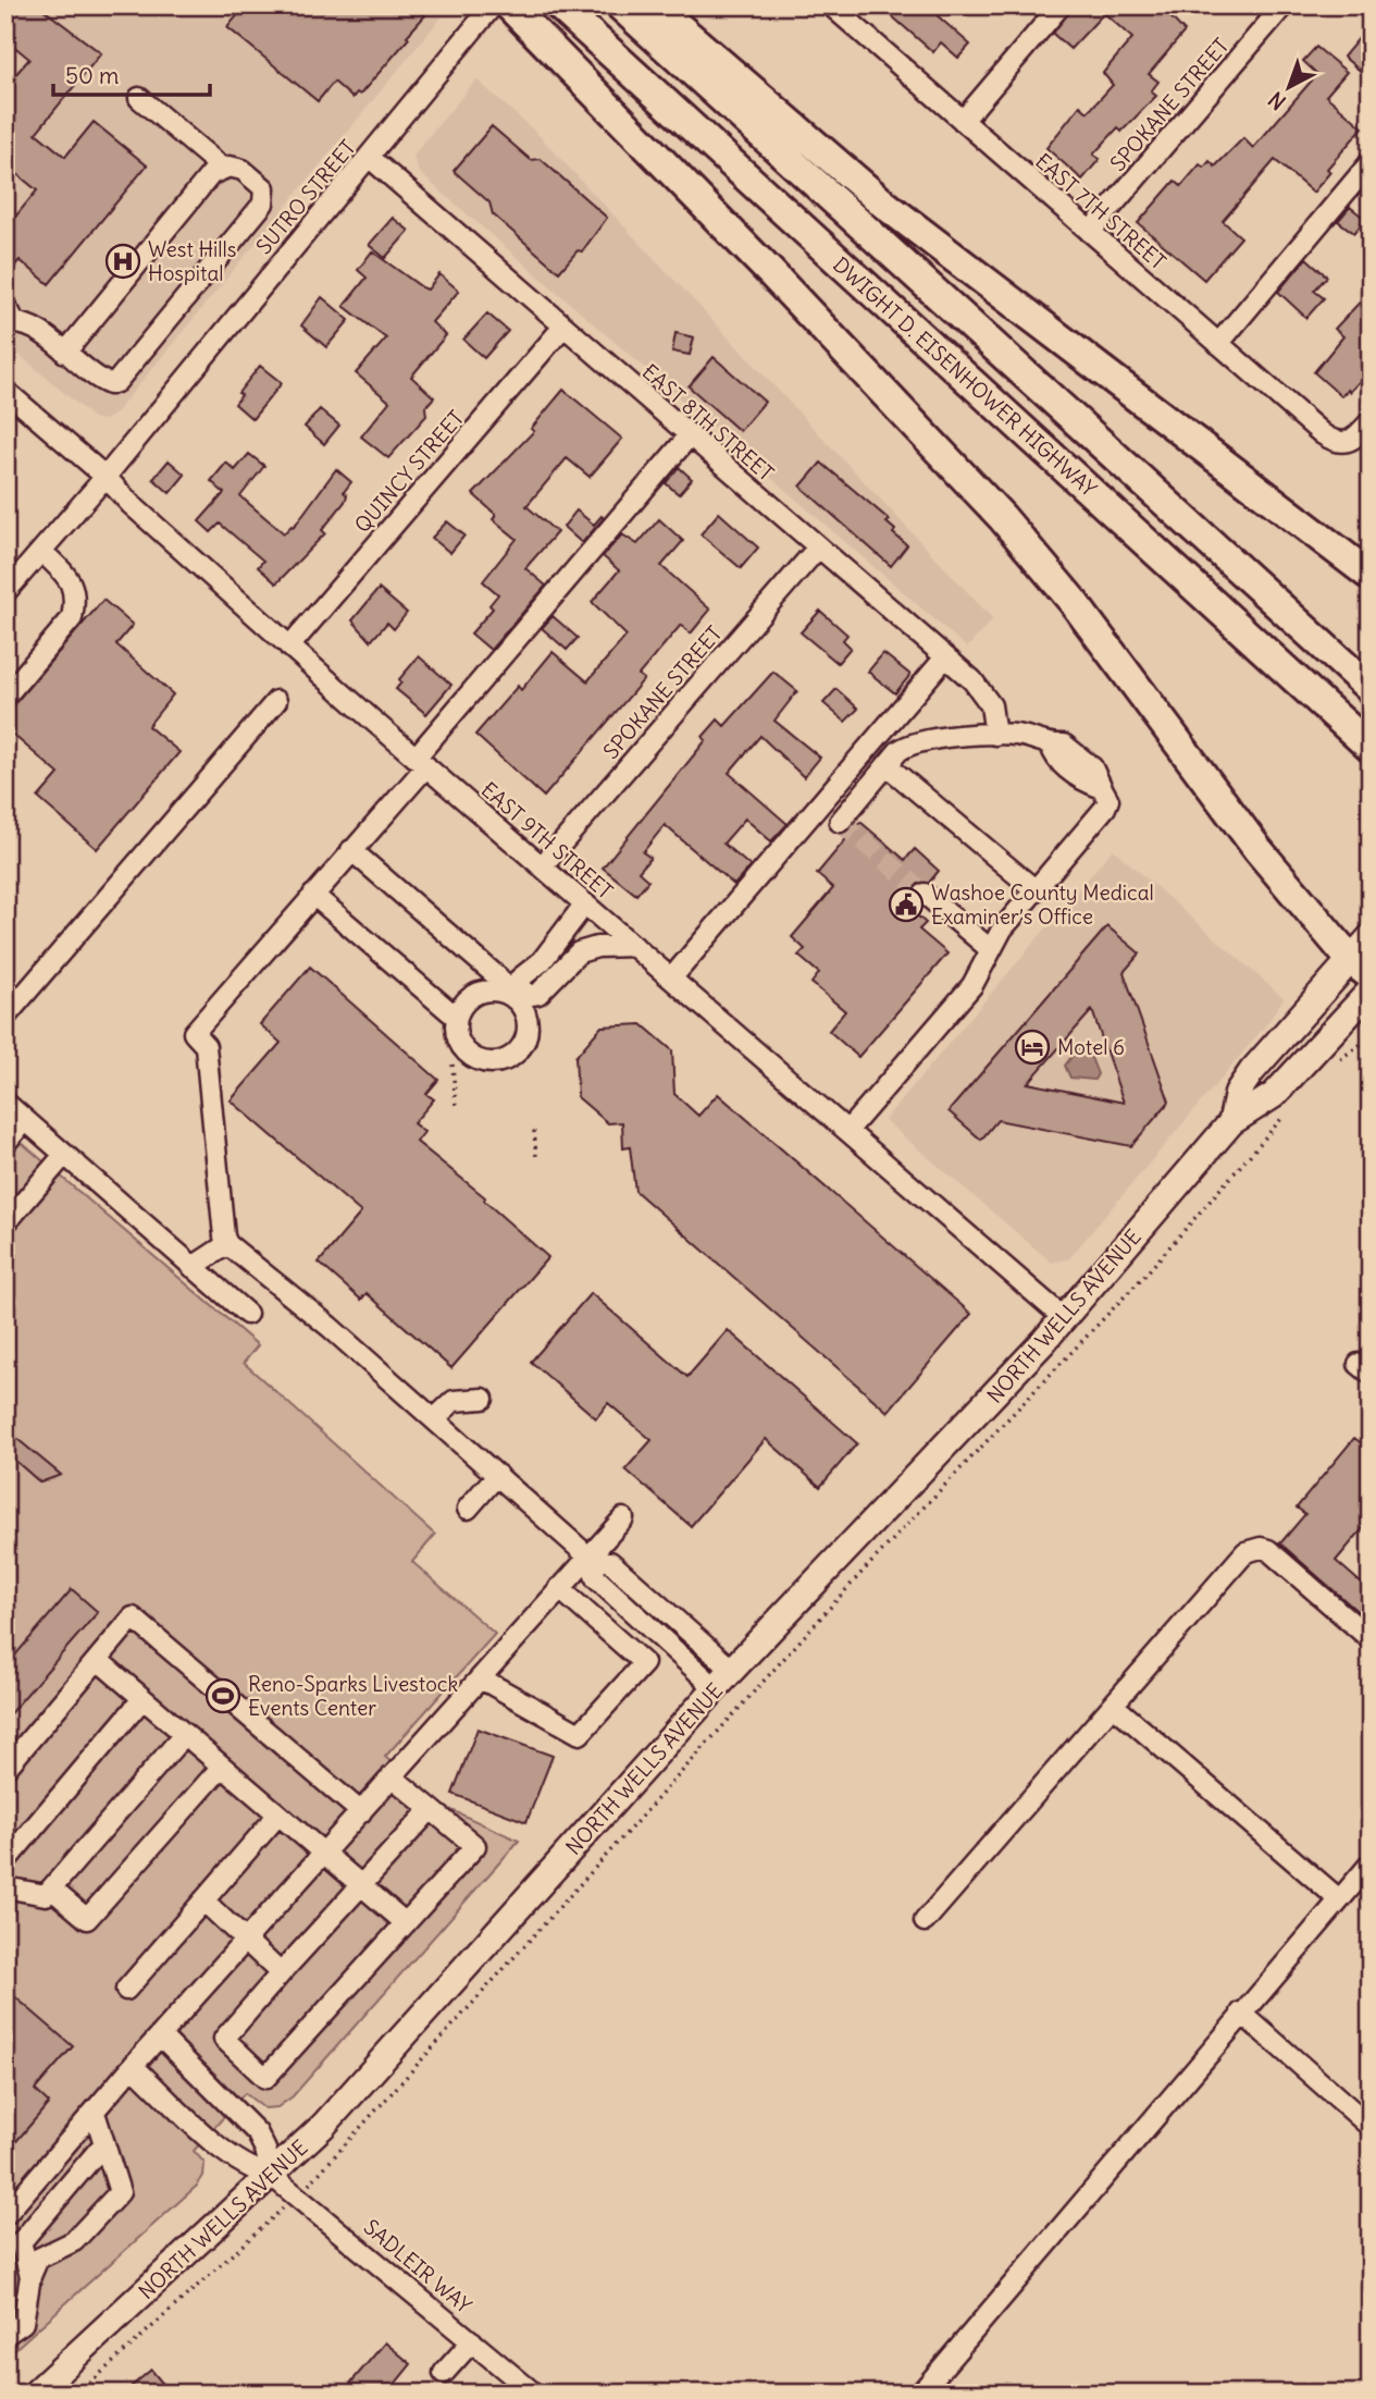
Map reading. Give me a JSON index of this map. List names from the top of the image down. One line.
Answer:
{"streets":{"highway":["DWIGHT D. EISENHOWER HIGHWAY"],"main road":["NORTH WELLS AVENUE"],"street":["SPOKANE STREET","SUTRO STREET","EAST 7TH STREET","EAST 8TH STREET","QUINCY STREET","EAST 9TH STREET","SADLEIR WAY"]},"crossings":[["SPOKANE STREET","EAST 7TH STREET"],["SPOKANE STREET","EAST 8TH STREET"],["SPOKANE STREET","EAST 9TH STREET"],["SUTRO STREET","EAST 8TH STREET"],["SUTRO STREET","EAST 9TH STREET"],["EAST 8TH STREET","QUINCY STREET"],["QUINCY STREET","EAST 9TH STREET"],["EAST 9TH STREET","NORTH WELLS AVENUE"],["NORTH WELLS AVENUE","SADLEIR WAY"]],"places":{"hospital":["West Hills Hospital"],"public building":["Washoe County Medical Examiner’s Office"],"hotel":["Motel 6"],"sports":["Reno-Sparks Livestock Events Center"]},"scale_bar":"50 m","north":"bottom left"}
